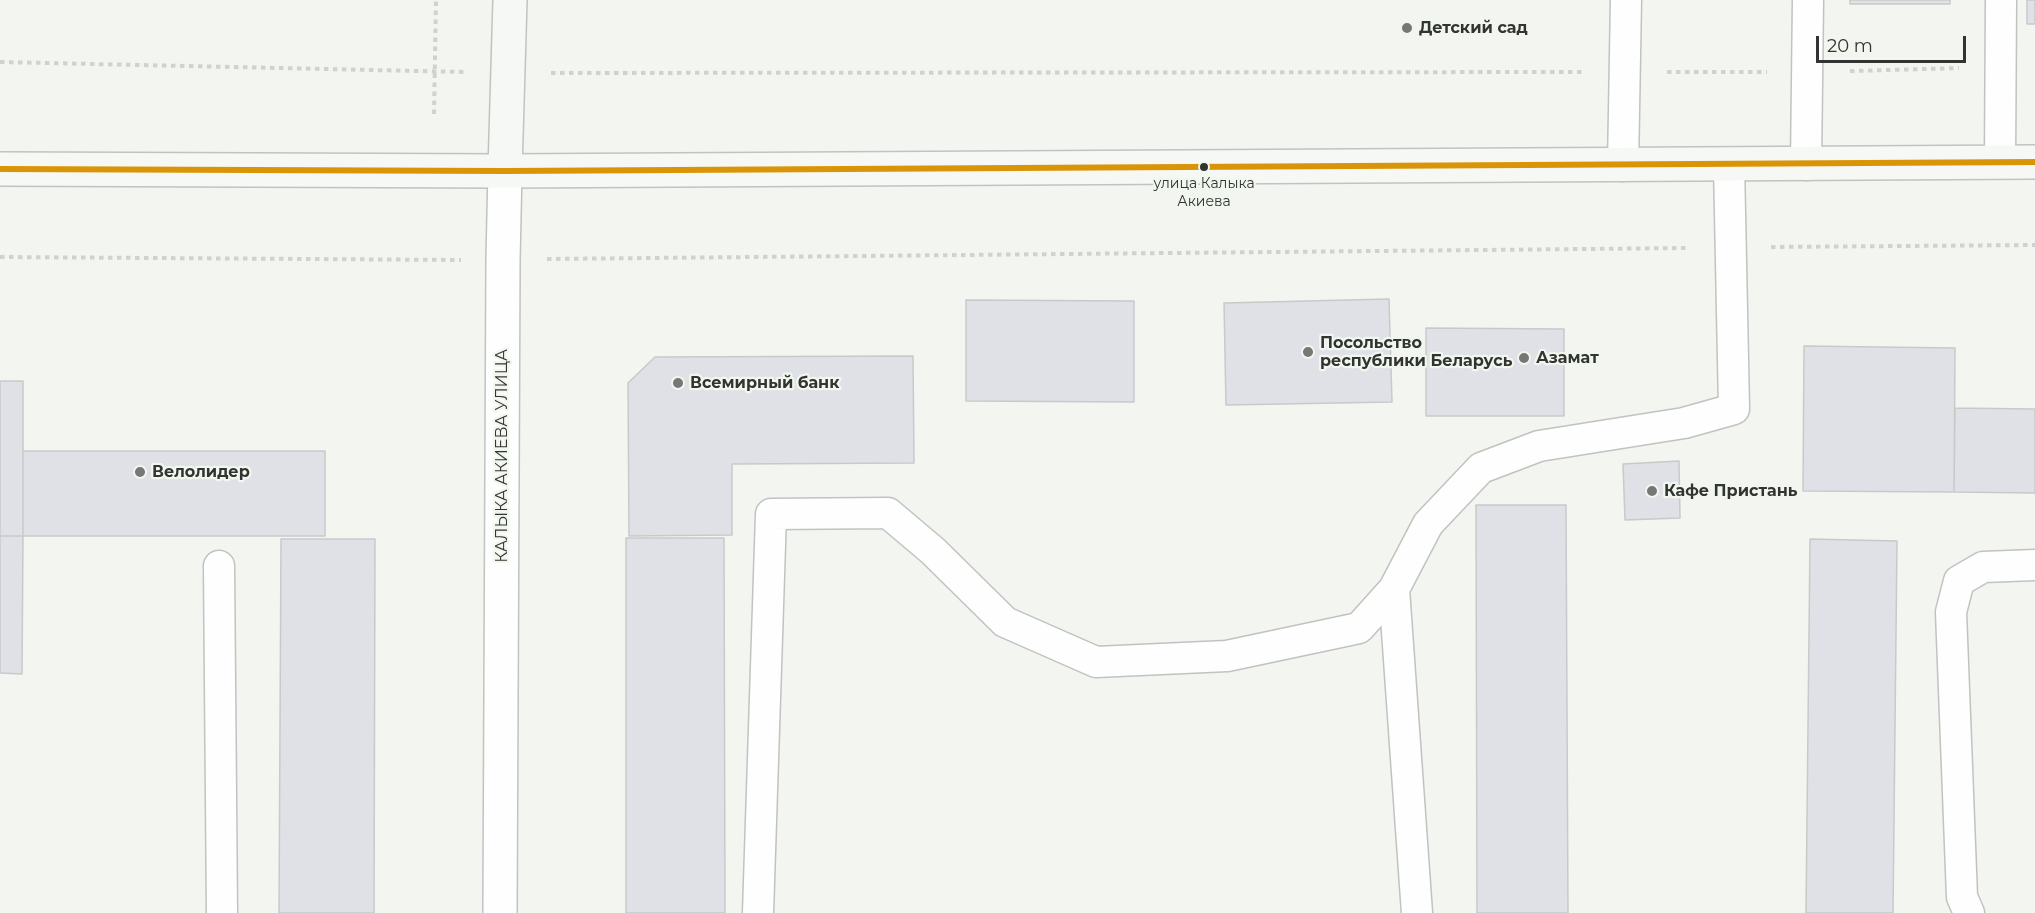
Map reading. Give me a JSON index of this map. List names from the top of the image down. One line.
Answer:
{"streets":{"main road":["КАЛЫКА АКИЕВА УЛИЦА"]},"places":["Детский сад","улица Калыка Акиева","Посольство республики Беларусь","Азамат","Всемирный банк","Велолидер","Кафе Пристань"],"scale_bar":"20 m"}
